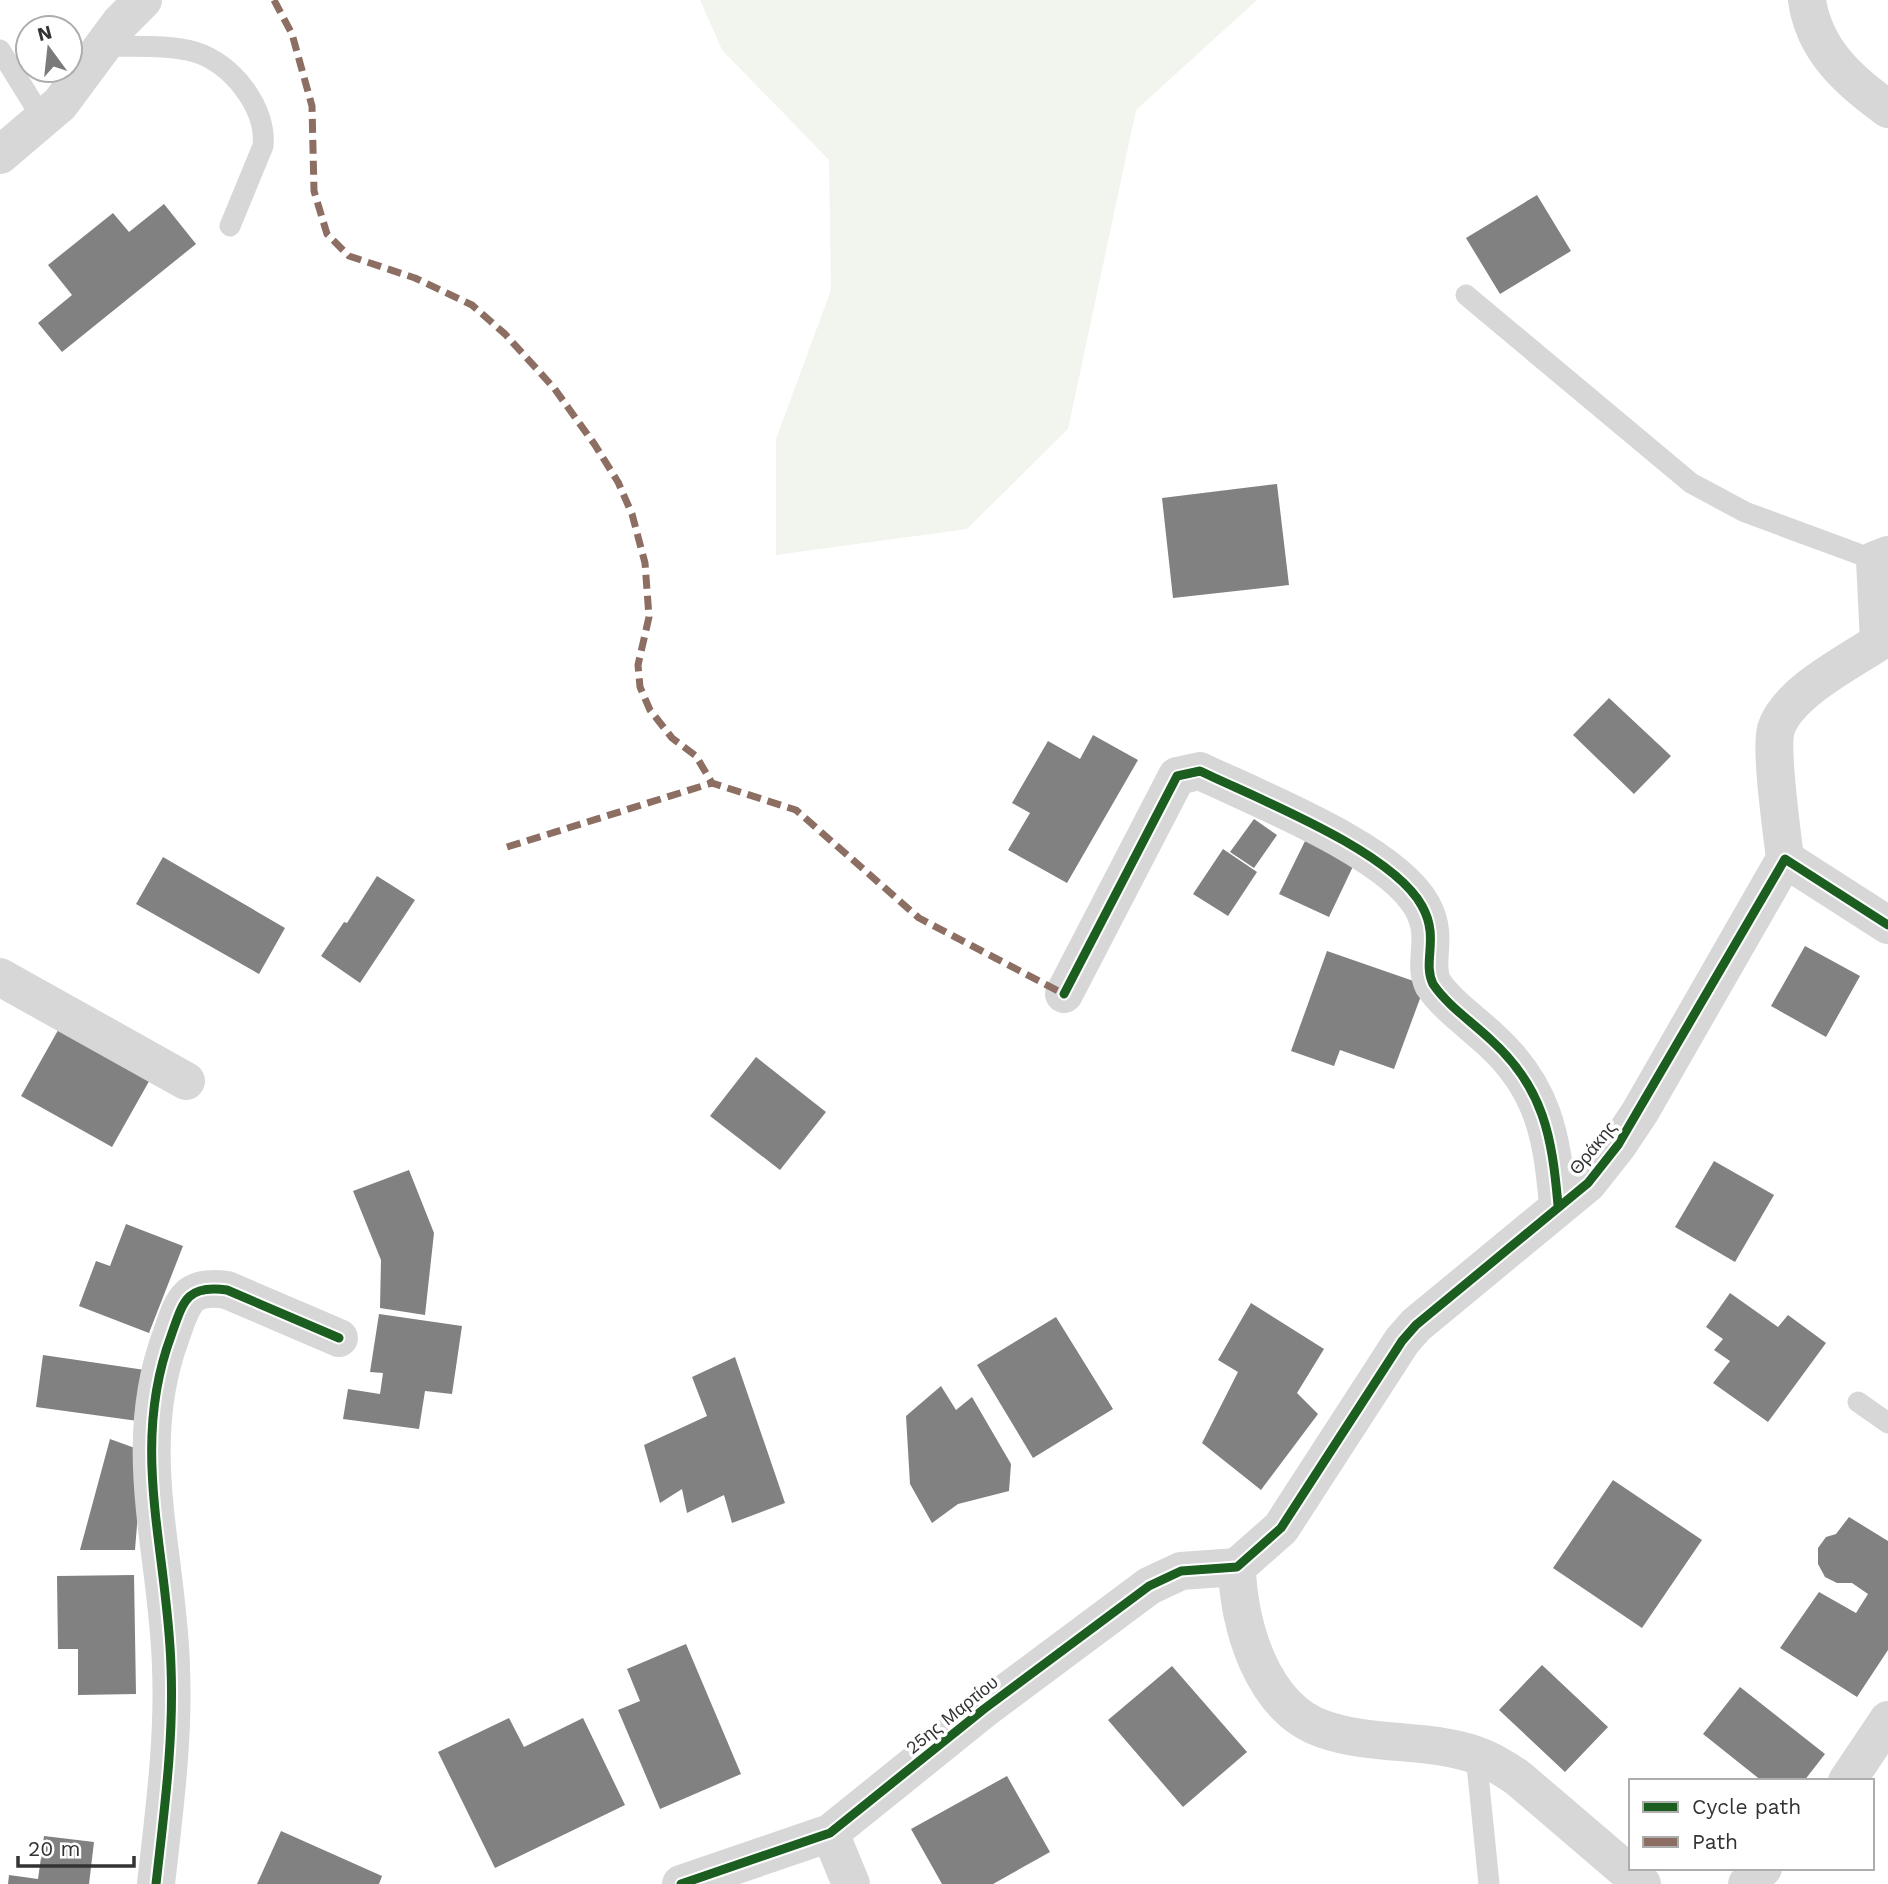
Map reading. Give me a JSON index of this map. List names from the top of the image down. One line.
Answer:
{"streets":{"street":["Θράκης","25ης Μαρτίου"]},"crossings":[["Θράκης","25ης Μαρτίου"]],"legend":["Cycle path","Path"],"scale_bar":"20 m","north":"top"}
